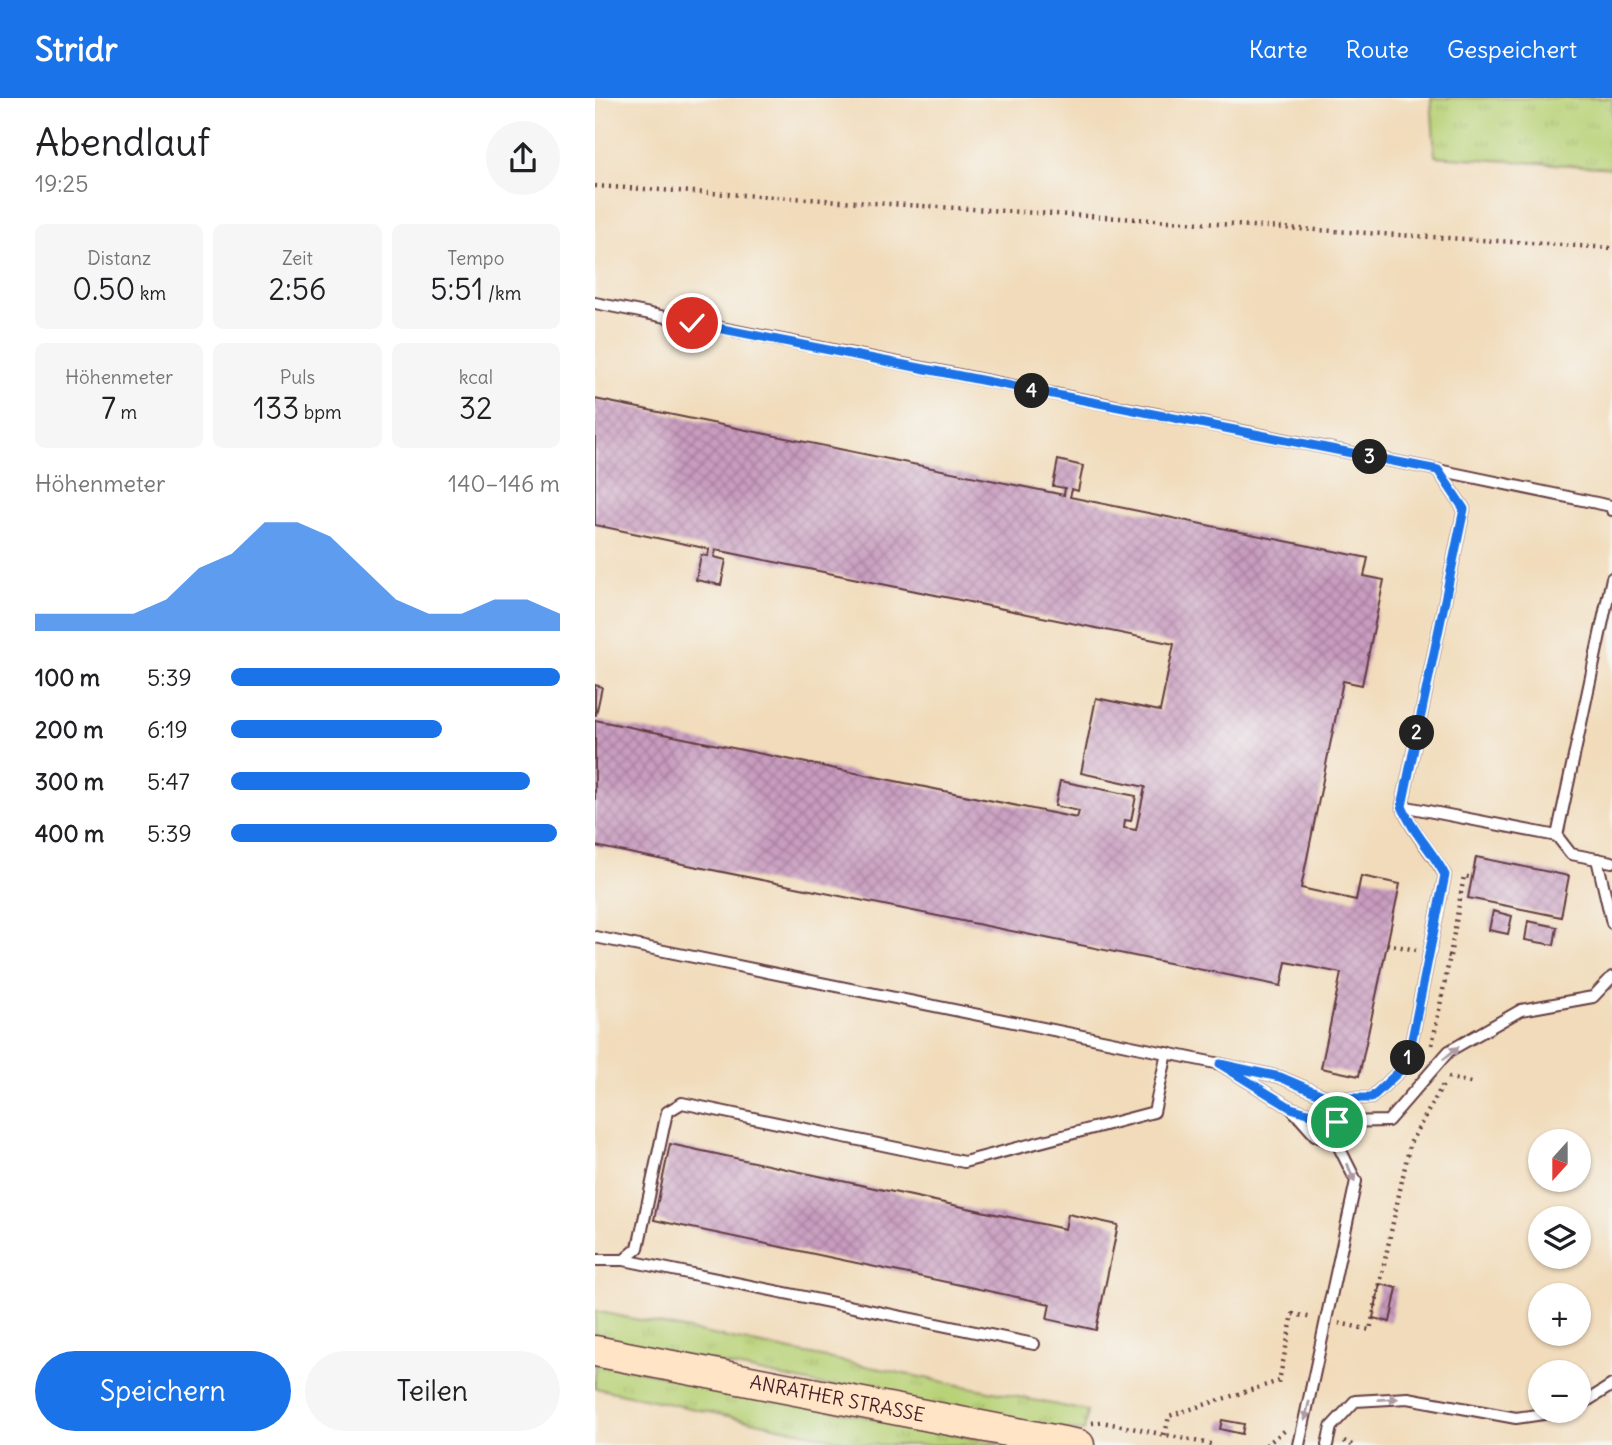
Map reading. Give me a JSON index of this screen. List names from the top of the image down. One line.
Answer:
{"streets":{"main road":["ANRATHER STRASSE"]},"north":"bottom","page":{"header":"Stridr","nav":["Karte","Route","Gespeichert"],"heading":["Abendlauf","19:25"],"stats":[["Distanz","0.50 km"],["Zeit","2:56"],["Tempo","5:51 /km"],["Höhenmeter","7 m"],["Puls","133 bpm"],["kcal","32"]],"pins":["4","3","2","1"],"chart":["Höhenmeter","140–146 m"],"list":[{"name":"100 m","note":"5:39"},{"name":"200 m","note":"6:19"},{"name":"300 m","note":"5:47"},{"name":"400 m","note":"5:39"}],"map_buttons":["+","−"],"buttons":["Speichern","Teilen"]}}
